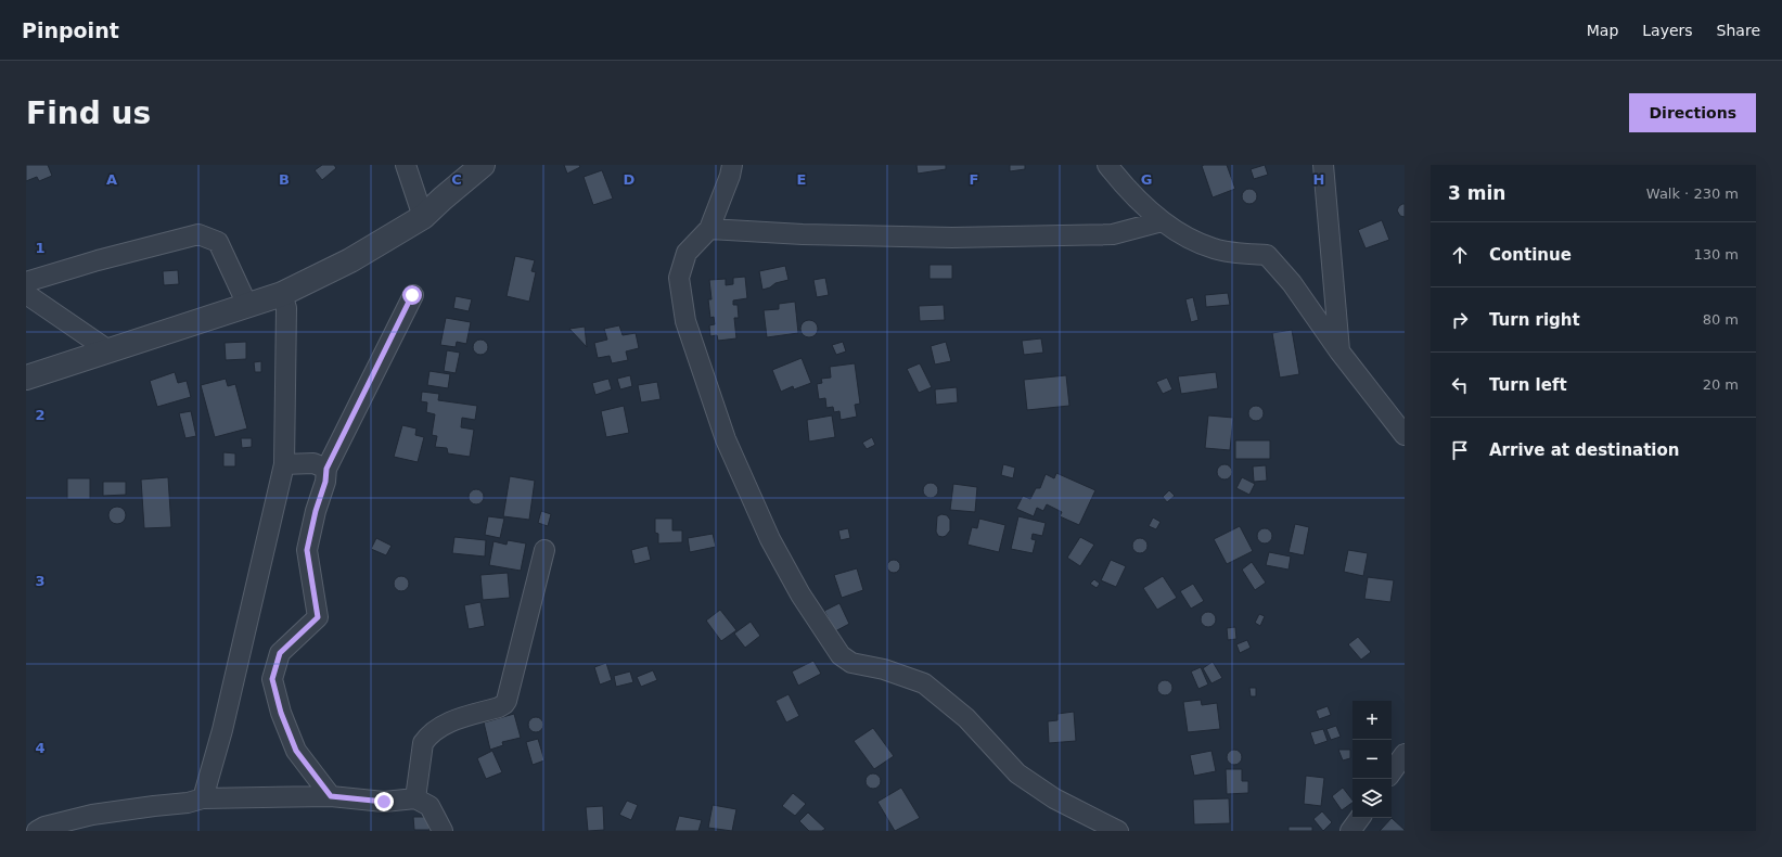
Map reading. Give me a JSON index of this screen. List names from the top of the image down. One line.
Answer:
{"page":{"header":"Pinpoint","nav":["Map","Layers","Share"],"buttons":"Directions","title":"Find us","heading":["3 min","Walk · 230 m"],"list":[["Continue","130 m"],["Turn right","80 m"],["Turn left","20 m"],"Arrive at destination"],"map_buttons":["+","−"]},"grid":{"columns":["A","B","C","D","E","F","G","H"],"rows":["1","2","3","4"]}}
